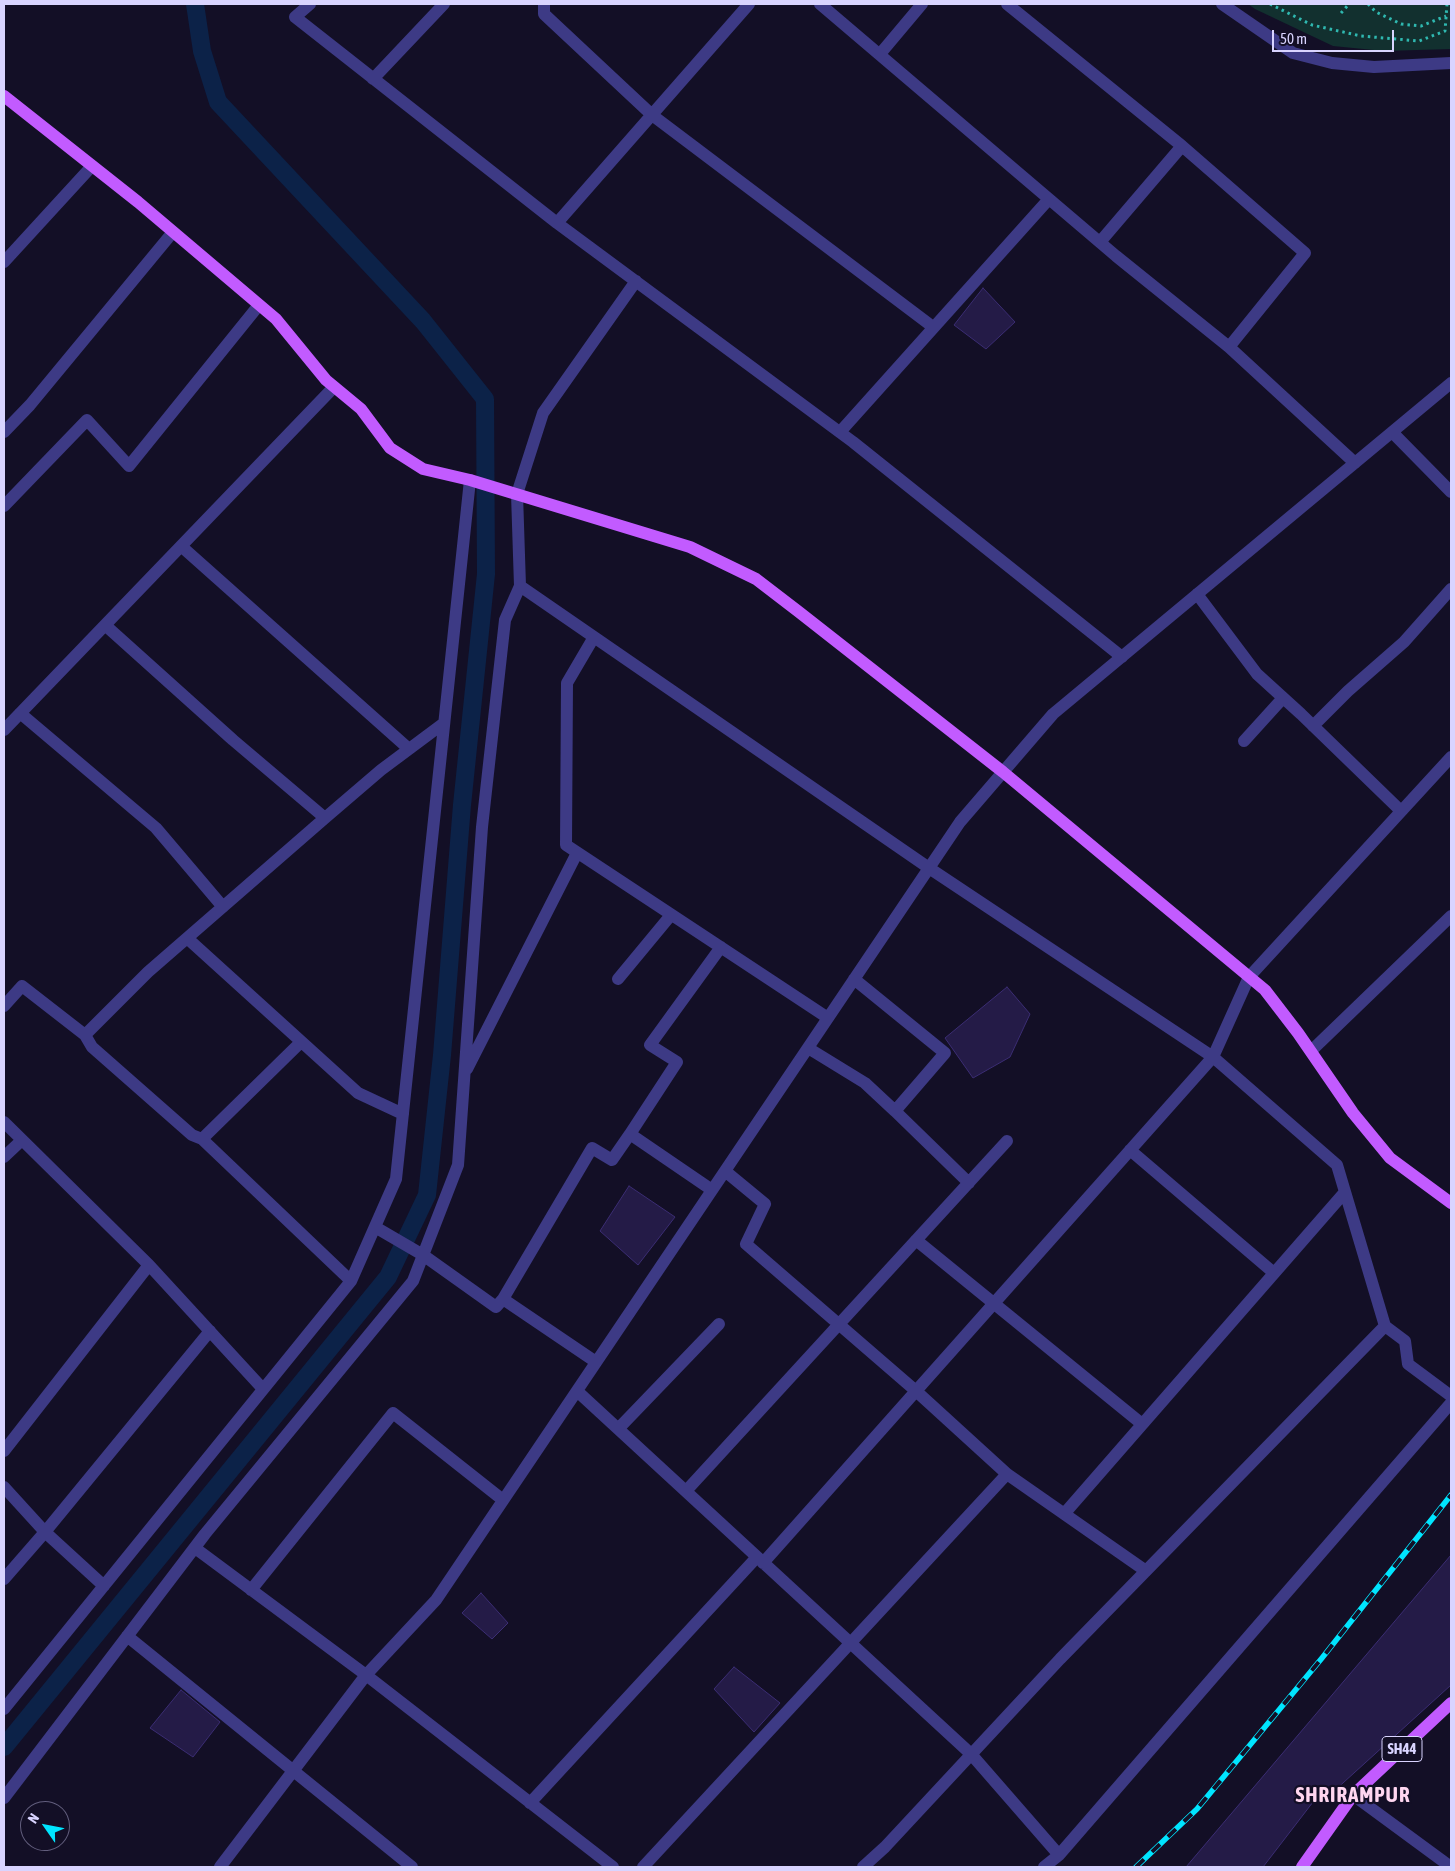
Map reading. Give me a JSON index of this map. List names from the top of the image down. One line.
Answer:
{"streets":{"main road":["SH44"]},"districts":["SHRIRAMPUR"],"scale_bar":"50 m","north":"top left"}
